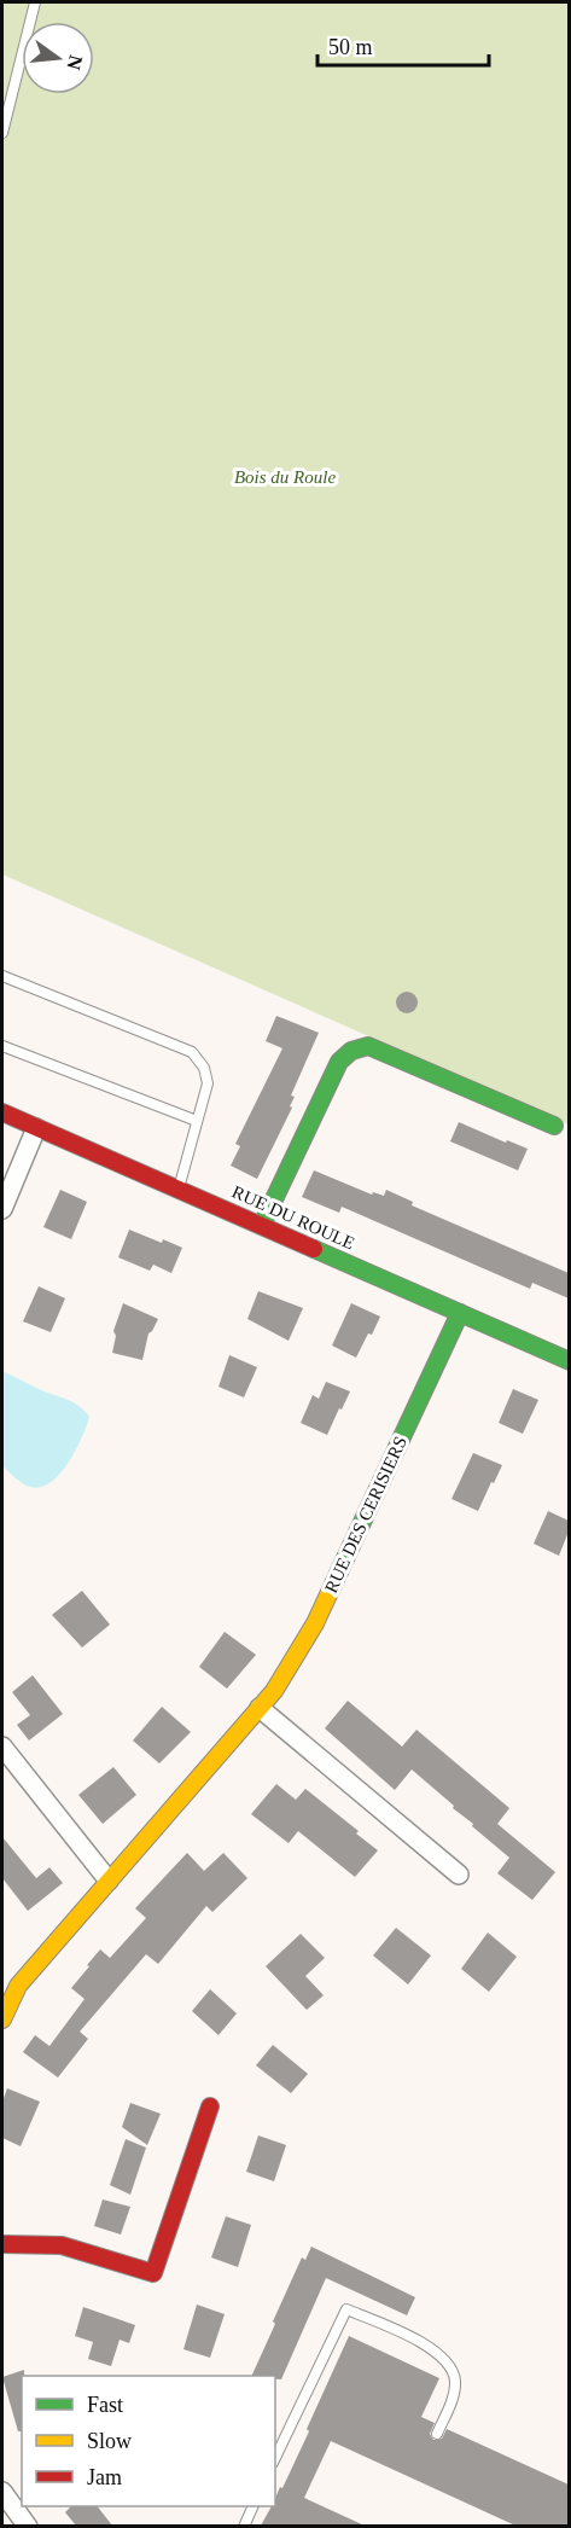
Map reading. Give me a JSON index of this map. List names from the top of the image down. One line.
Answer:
{"streets":{"street":["RUE DU ROULE","RUE DES CERISIERS"]},"crossings":[["RUE DU ROULE","RUE DES CERISIERS"]],"parks":["Bois du Roule"],"legend":["Fast","Slow","Jam"],"scale_bar":"50 m","north":"right"}
